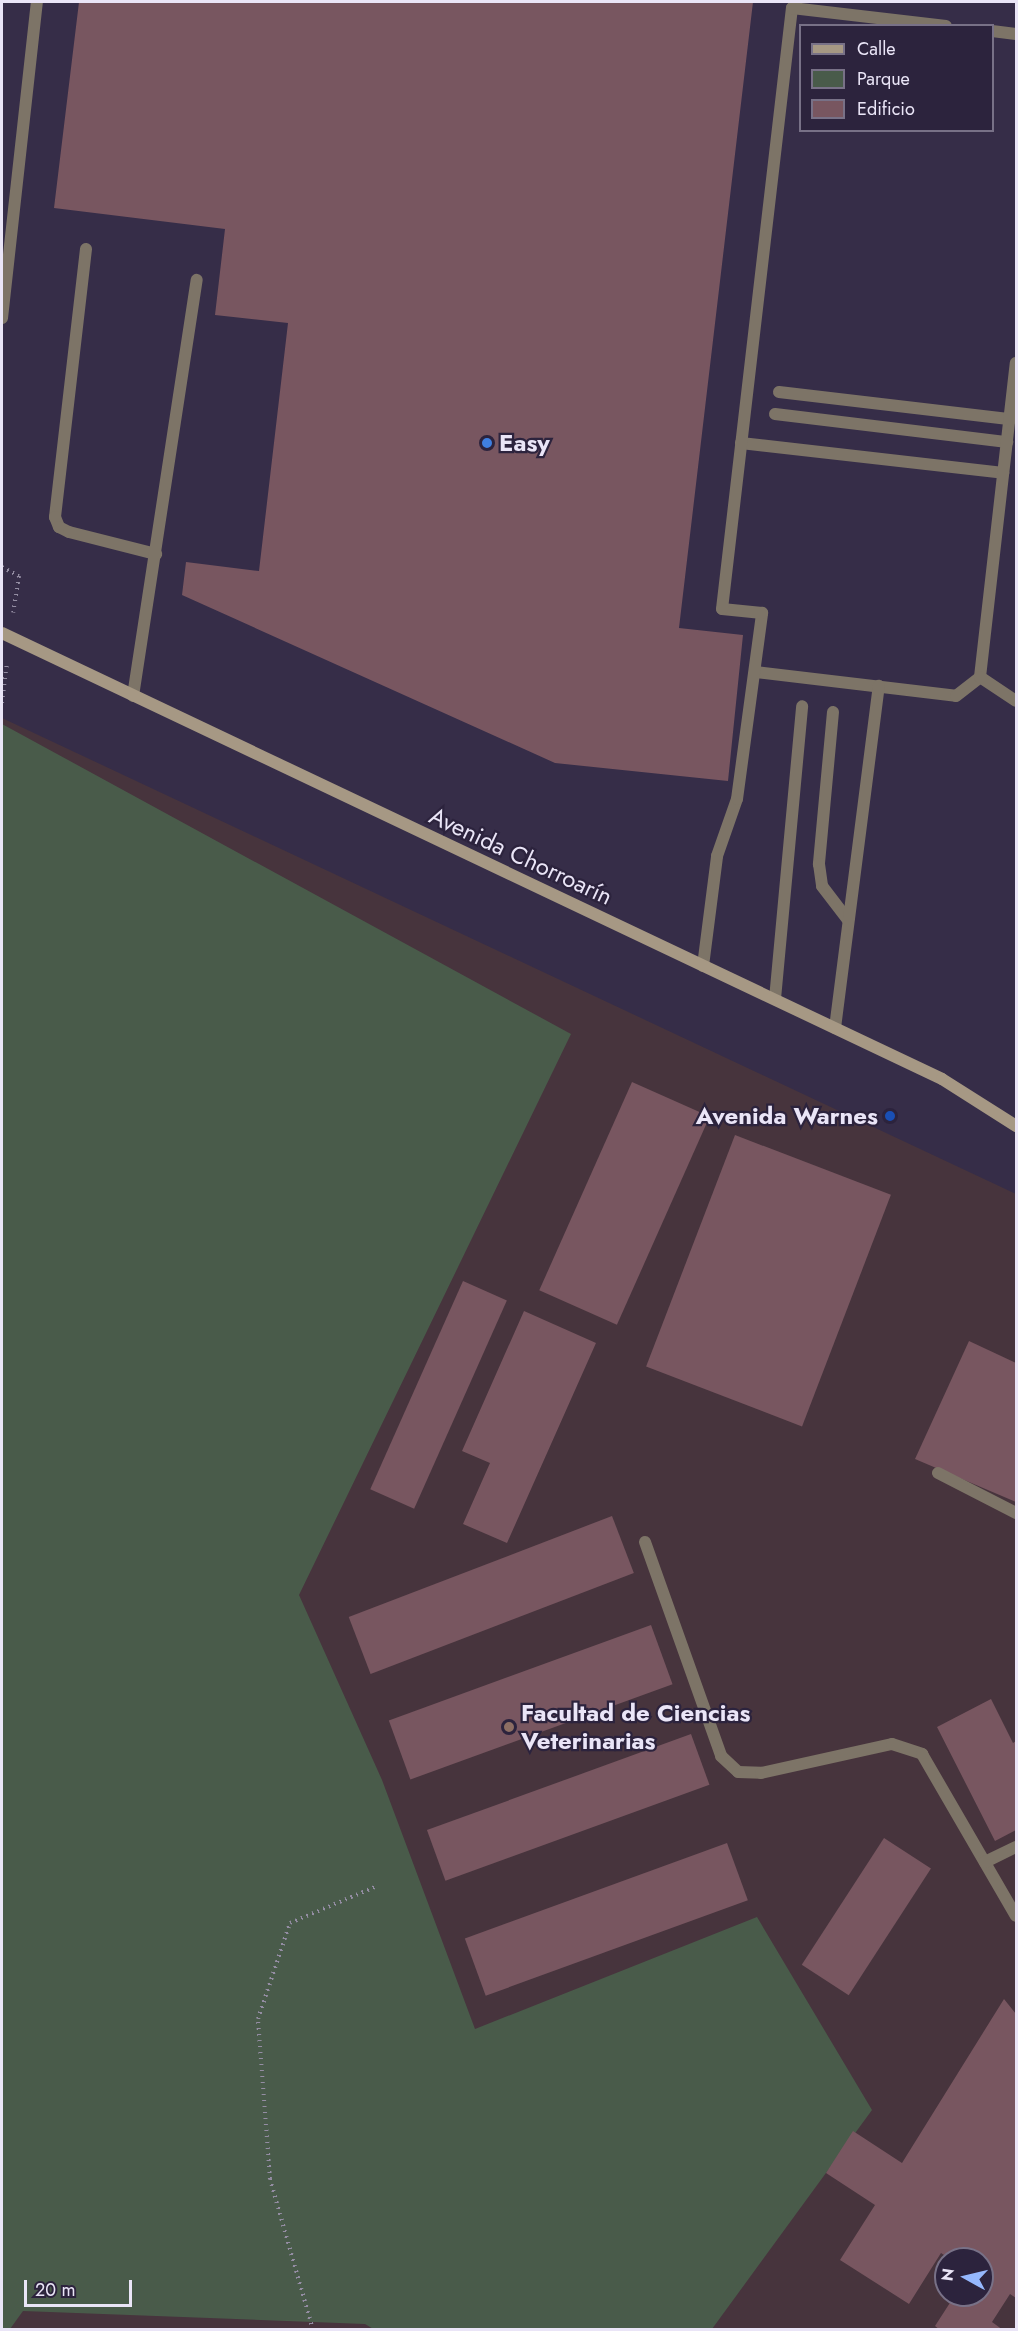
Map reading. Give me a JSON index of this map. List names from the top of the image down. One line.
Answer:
{"streets":{"main road":["Avenida Chorroarín"]},"places":["Easy","Avenida Warnes","Facultad de Ciencias Veterinarias"],"legend":["Calle","Parque","Edificio"],"scale_bar":"20 m","north":"left"}
